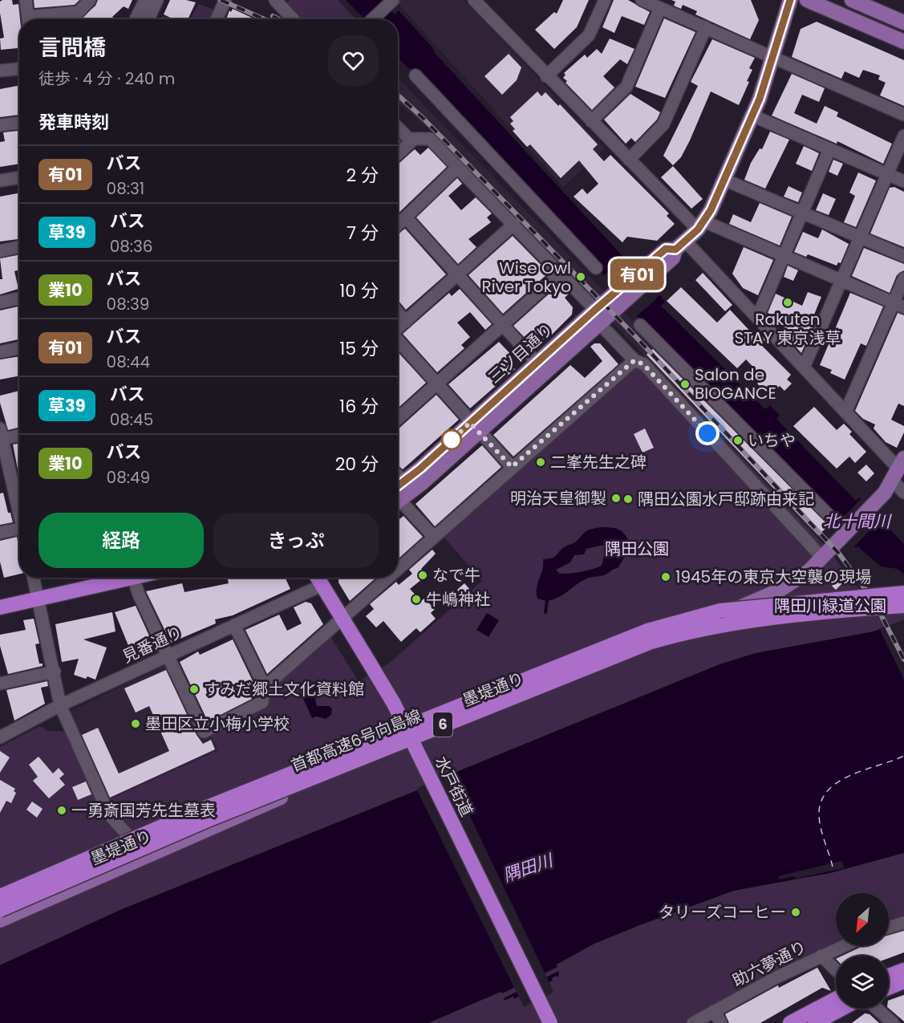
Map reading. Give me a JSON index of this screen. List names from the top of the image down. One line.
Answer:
{"streets":{"highway":["6","首都高速6号向島線","水戸街道"],"main road":["三ツ目通り","墨堤通り"],"street":["見番通り","助六夢通り"]},"water":["北十間川","隅田川"],"parks":["隅田公園","隅田川緑道公園"],"places":["Wise Owl River Tokyo","Rakuten STAY 東京浅草","Salon de BIOGANCE","いちや","二峯先生之碑","明治天皇御製","隅田公園水戸邸跡由来記","なで牛","1945年の東京大空襲の現場","牛嶋神社","すみだ郷土文化資料館","墨田区立小梅小学校","一勇斎国芳先生墓表","タリーズコーヒー"],"lines":["bus line 有01"],"north":"bottom left","page":{"on_map":"有01","heading":[["言問橋","徒歩 · 4 分 · 240 m"],"発車時刻"],"list":[{"mark":"有01","name":"バス","note":"08:31","value":"2 分"},{"mark":"草39","name":"バス","note":"08:36","value":"7 分"},{"mark":"業10","name":"バス","note":"08:39","value":"10 分"},{"mark":"有01","name":"バス","note":"08:44","value":"15 分"},{"mark":"草39","name":"バス","note":"08:45","value":"16 分"},{"mark":"業10","name":"バス","note":"08:49","value":"20 分"}],"buttons":["経路","きっぷ"]}}
